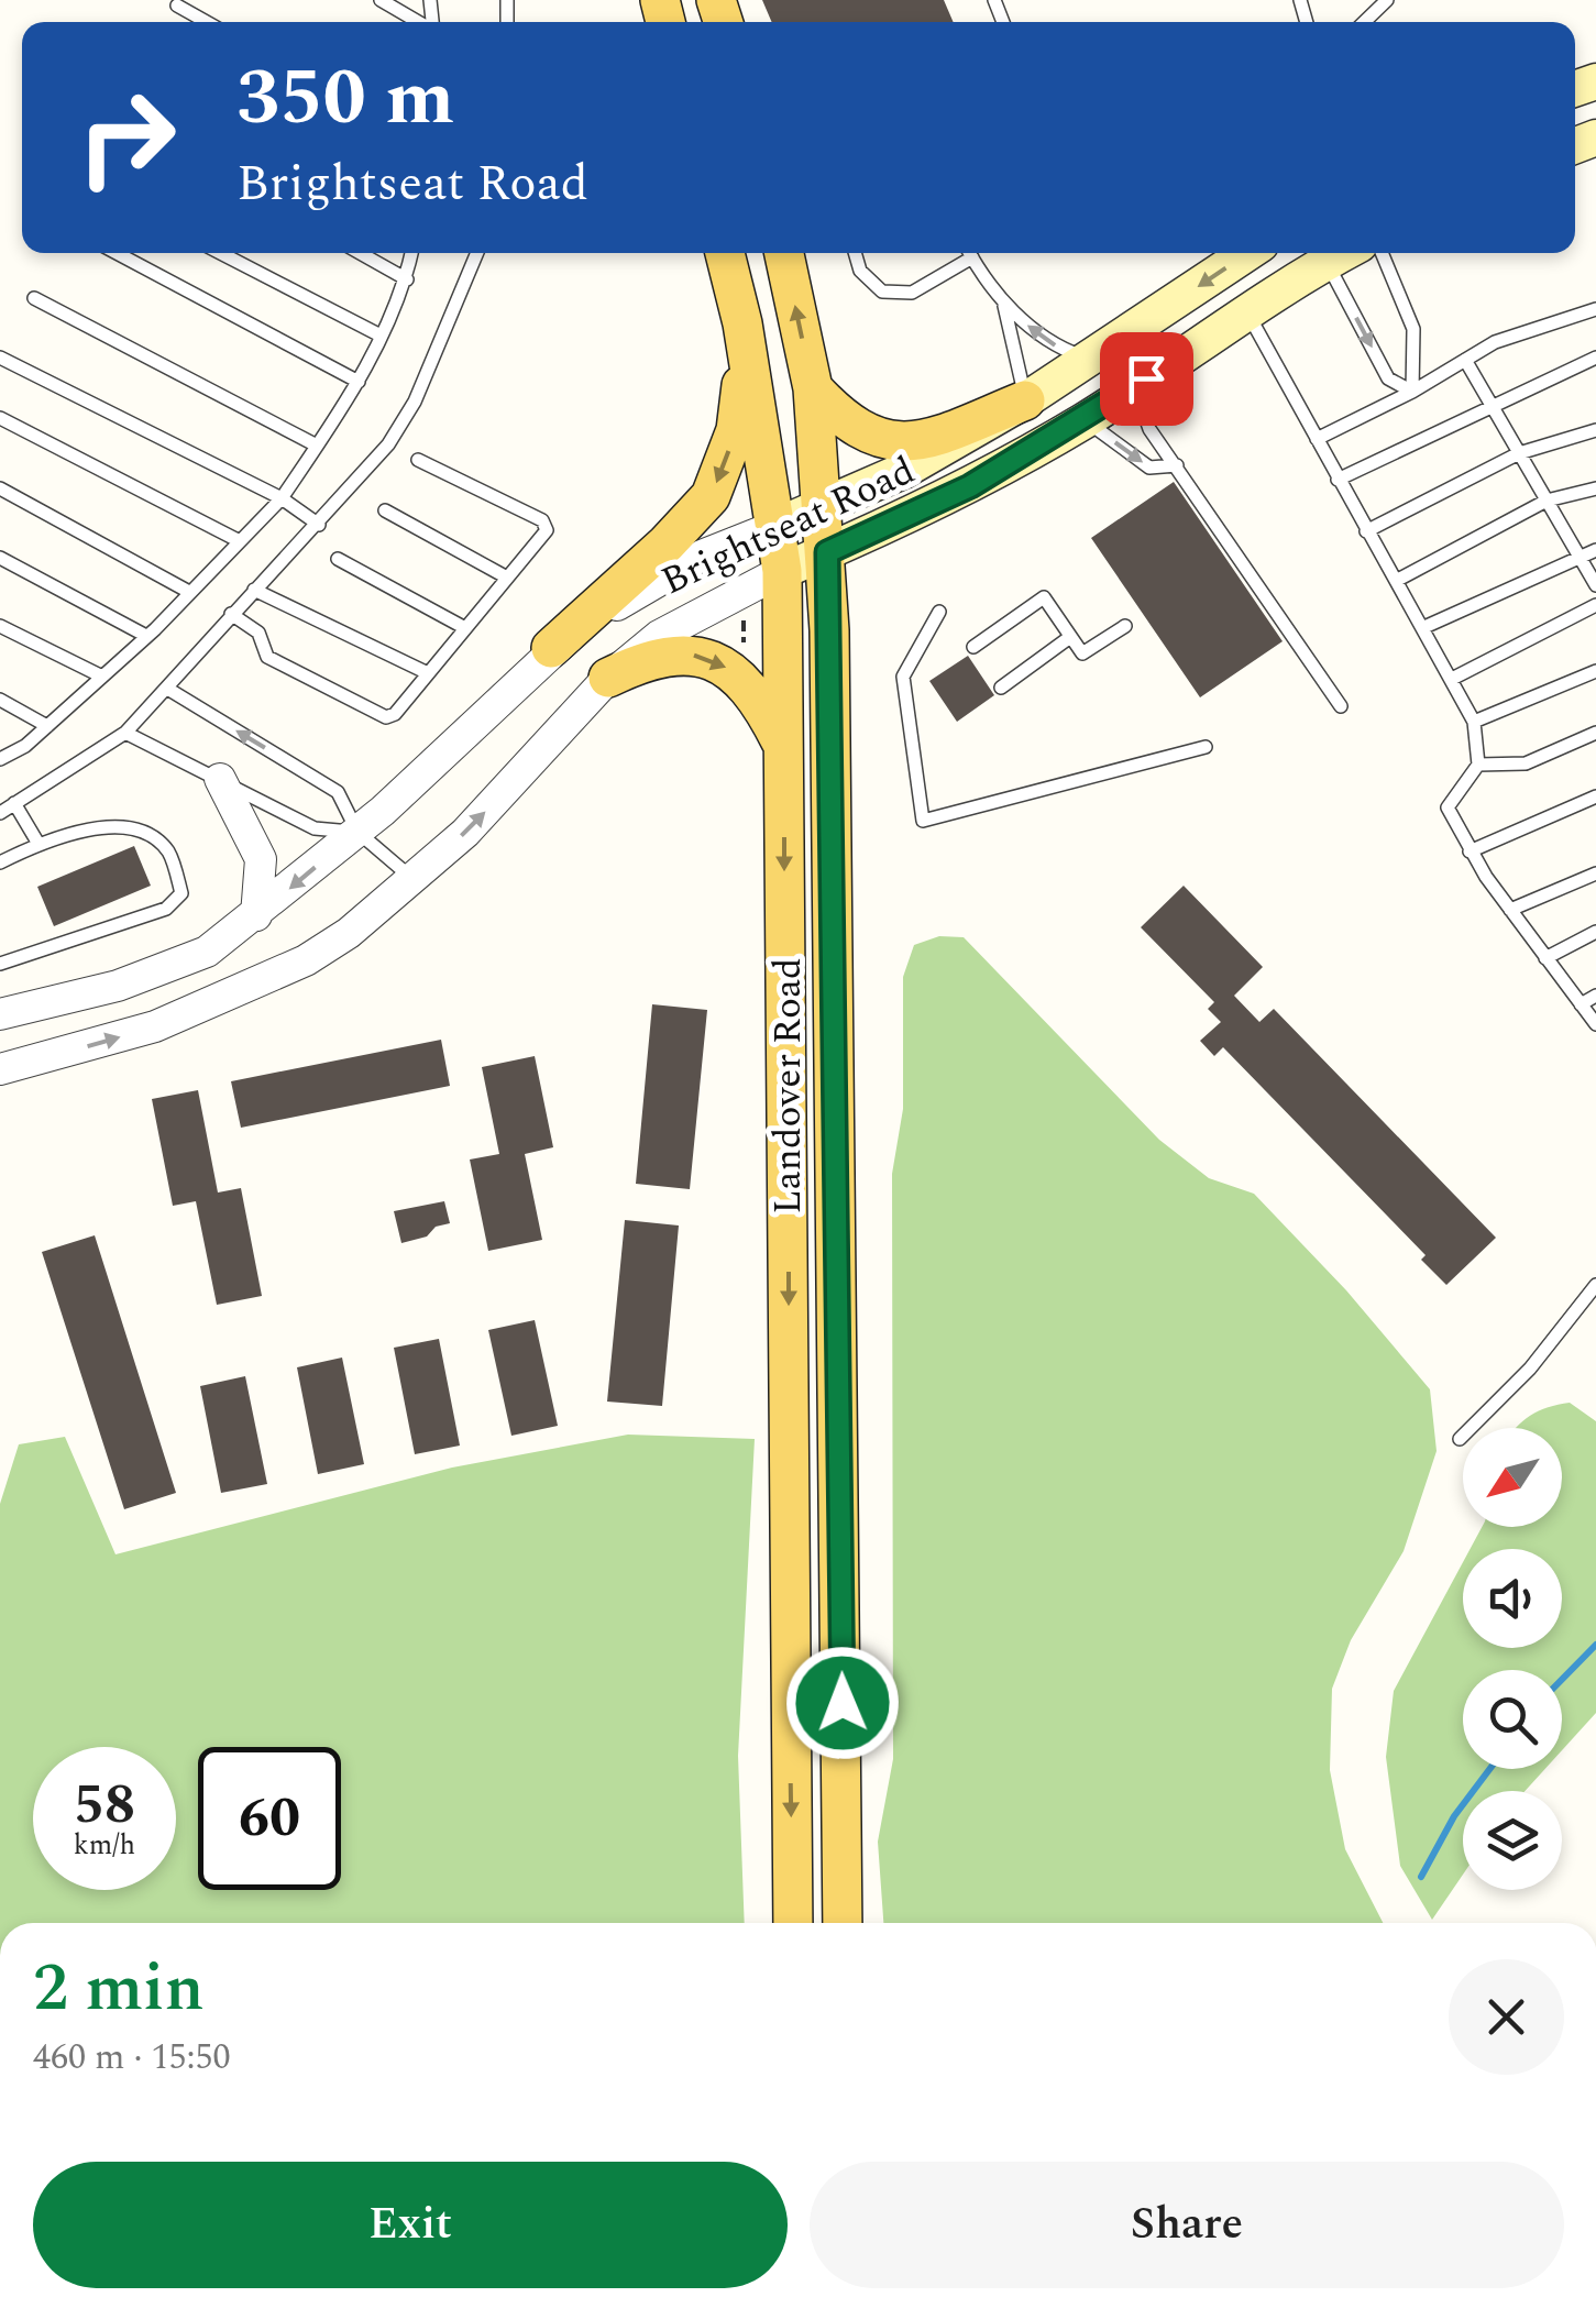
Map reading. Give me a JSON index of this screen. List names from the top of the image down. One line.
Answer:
{"streets":{"main road":["Brightseat Road","Landover Road"]},"crossings":[["Brightseat Road","Landover Road"]],"north":"bottom left","page":{"turn":["350 m","Brightseat Road"],"speed":"58 km/h","limit":"60","heading":["2 min","460 m · 15:50"],"buttons":["Exit","Share"]}}
